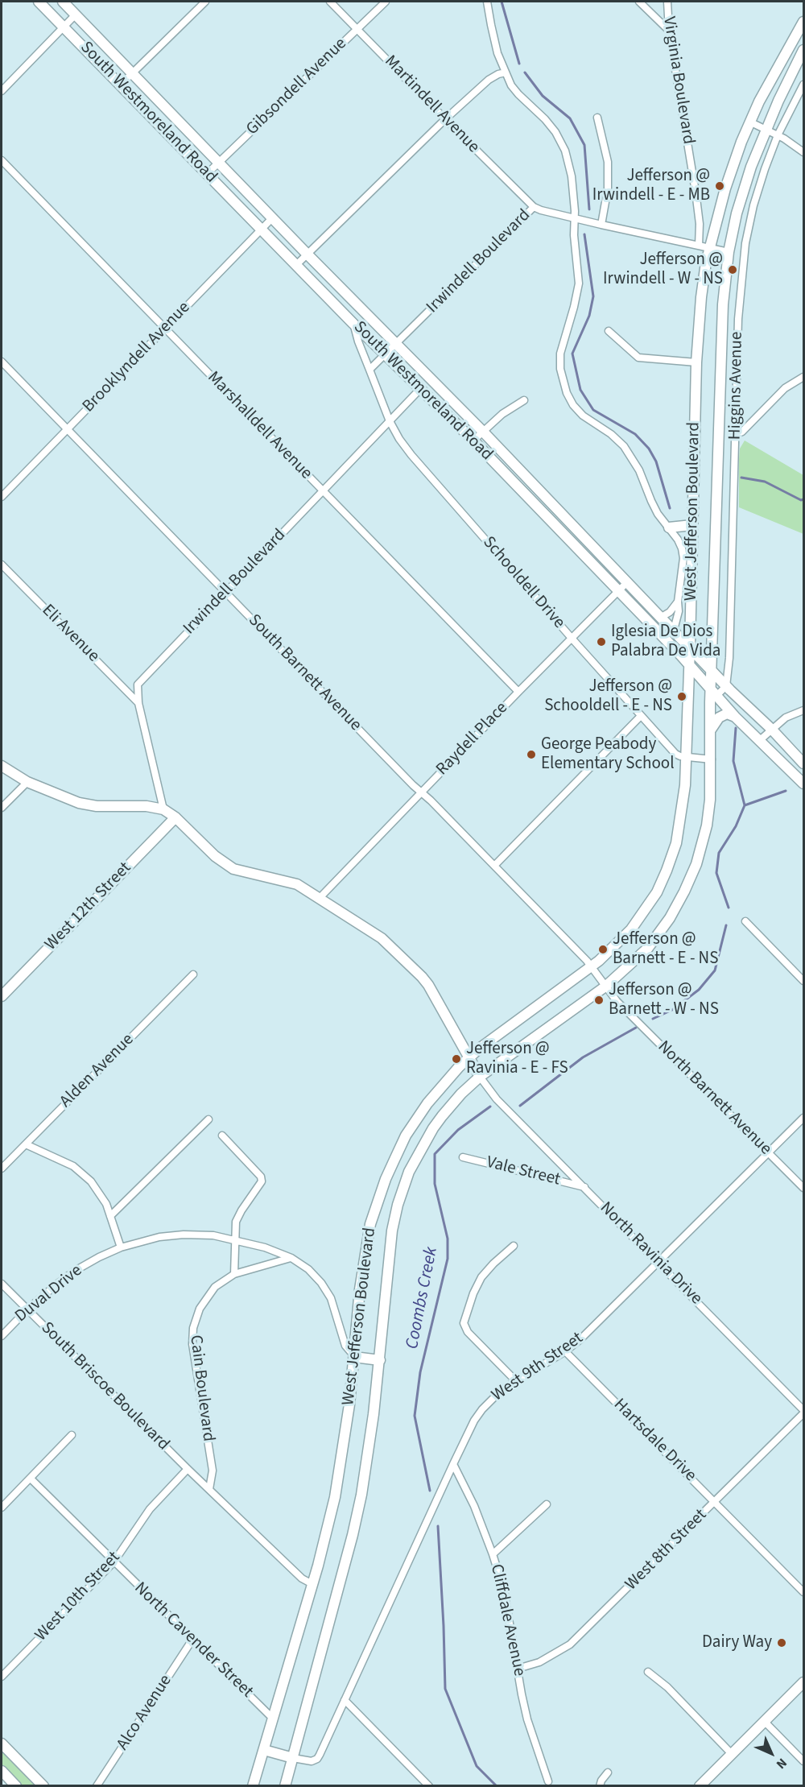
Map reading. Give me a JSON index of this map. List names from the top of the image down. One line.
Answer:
{"streets":{"main road":["South Westmoreland Road","West Jefferson Boulevard","West 12th Street"],"street":["Virginia Boulevard","Gibsondell Avenue","Martindell Avenue","Irwindell Boulevard","Brooklyndell Avenue","Higgins Avenue","Marshalldell Avenue","Schooldell Drive","Eli Avenue","South Barnett Avenue","Raydell Place","Alden Avenue","North Barnett Avenue","Vale Street","North Ravinia Drive","Duval Drive","West 9th Street","South Briscoe Boulevard","Cain Boulevard","Hartsdale Drive","West 8th Street","West 10th Street","Cliffdale Avenue","North Cavender Street","Alco Avenue"]},"crossings":[["Virginia Boulevard","Irwindell Boulevard"],["Gibsondell Avenue","Martindell Avenue"],["Gibsondell Avenue","South Westmoreland Road"],["Martindell Avenue","Irwindell Boulevard"],["South Westmoreland Road","Irwindell Boulevard"],["South Westmoreland Road","Brooklyndell Avenue"],["South Westmoreland Road","Higgins Avenue"],["South Westmoreland Road","West Jefferson Boulevard"],["South Westmoreland Road","Schooldell Drive"],["South Westmoreland Road","Raydell Place"],["Irwindell Boulevard","Marshalldell Avenue"],["Irwindell Boulevard","West Jefferson Boulevard"],["Irwindell Boulevard","Schooldell Drive"],["Irwindell Boulevard","Eli Avenue"],["Irwindell Boulevard","South Barnett Avenue"],["Brooklyndell Avenue","Marshalldell Avenue"],["Brooklyndell Avenue","South Barnett Avenue"],["Marshalldell Avenue","Raydell Place"],["West Jefferson Boulevard","Schooldell Drive"],["West Jefferson Boulevard","South Barnett Avenue"],["West Jefferson Boulevard","North Barnett Avenue"],["West Jefferson Boulevard","North Ravinia Drive"],["West Jefferson Boulevard","Duval Drive"],["West Jefferson Boulevard","West 9th Street"],["West Jefferson Boulevard","South Briscoe Boulevard"],["West Jefferson Boulevard","North Cavender Street"],["Schooldell Drive","Raydell Place"],["South Barnett Avenue","Raydell Place"],["South Barnett Avenue","North Barnett Avenue"],["North Barnett Avenue","West 9th Street"],["Vale Street","North Ravinia Drive"],["North Ravinia Drive","West 9th Street"],["North Ravinia Drive","West 8th Street"],["Duval Drive","South Briscoe Boulevard"],["Duval Drive","Cain Boulevard"],["West 9th Street","Hartsdale Drive"],["West 9th Street","Cliffdale Avenue"],["South Briscoe Boulevard","Cain Boulevard"],["South Briscoe Boulevard","West 10th Street"],["Hartsdale Drive","West 8th Street"],["West 8th Street","Cliffdale Avenue"],["West 10th Street","North Cavender Street"],["North Cavender Street","Alco Avenue"]],"water":["Coombs Creek"],"places":["Jefferson @ Irwindell - E - MB","Jefferson @ Irwindell - W - NS","Iglesia De Dios Palabra De Vida","Jefferson @ Schooldell - E - NS","George Peabody Elementary School","Jefferson @ Barnett - E - NS","Jefferson @ Barnett - W - NS","Jefferson @ Ravinia - E - FS","Dairy Way"],"north":"bottom right"}
